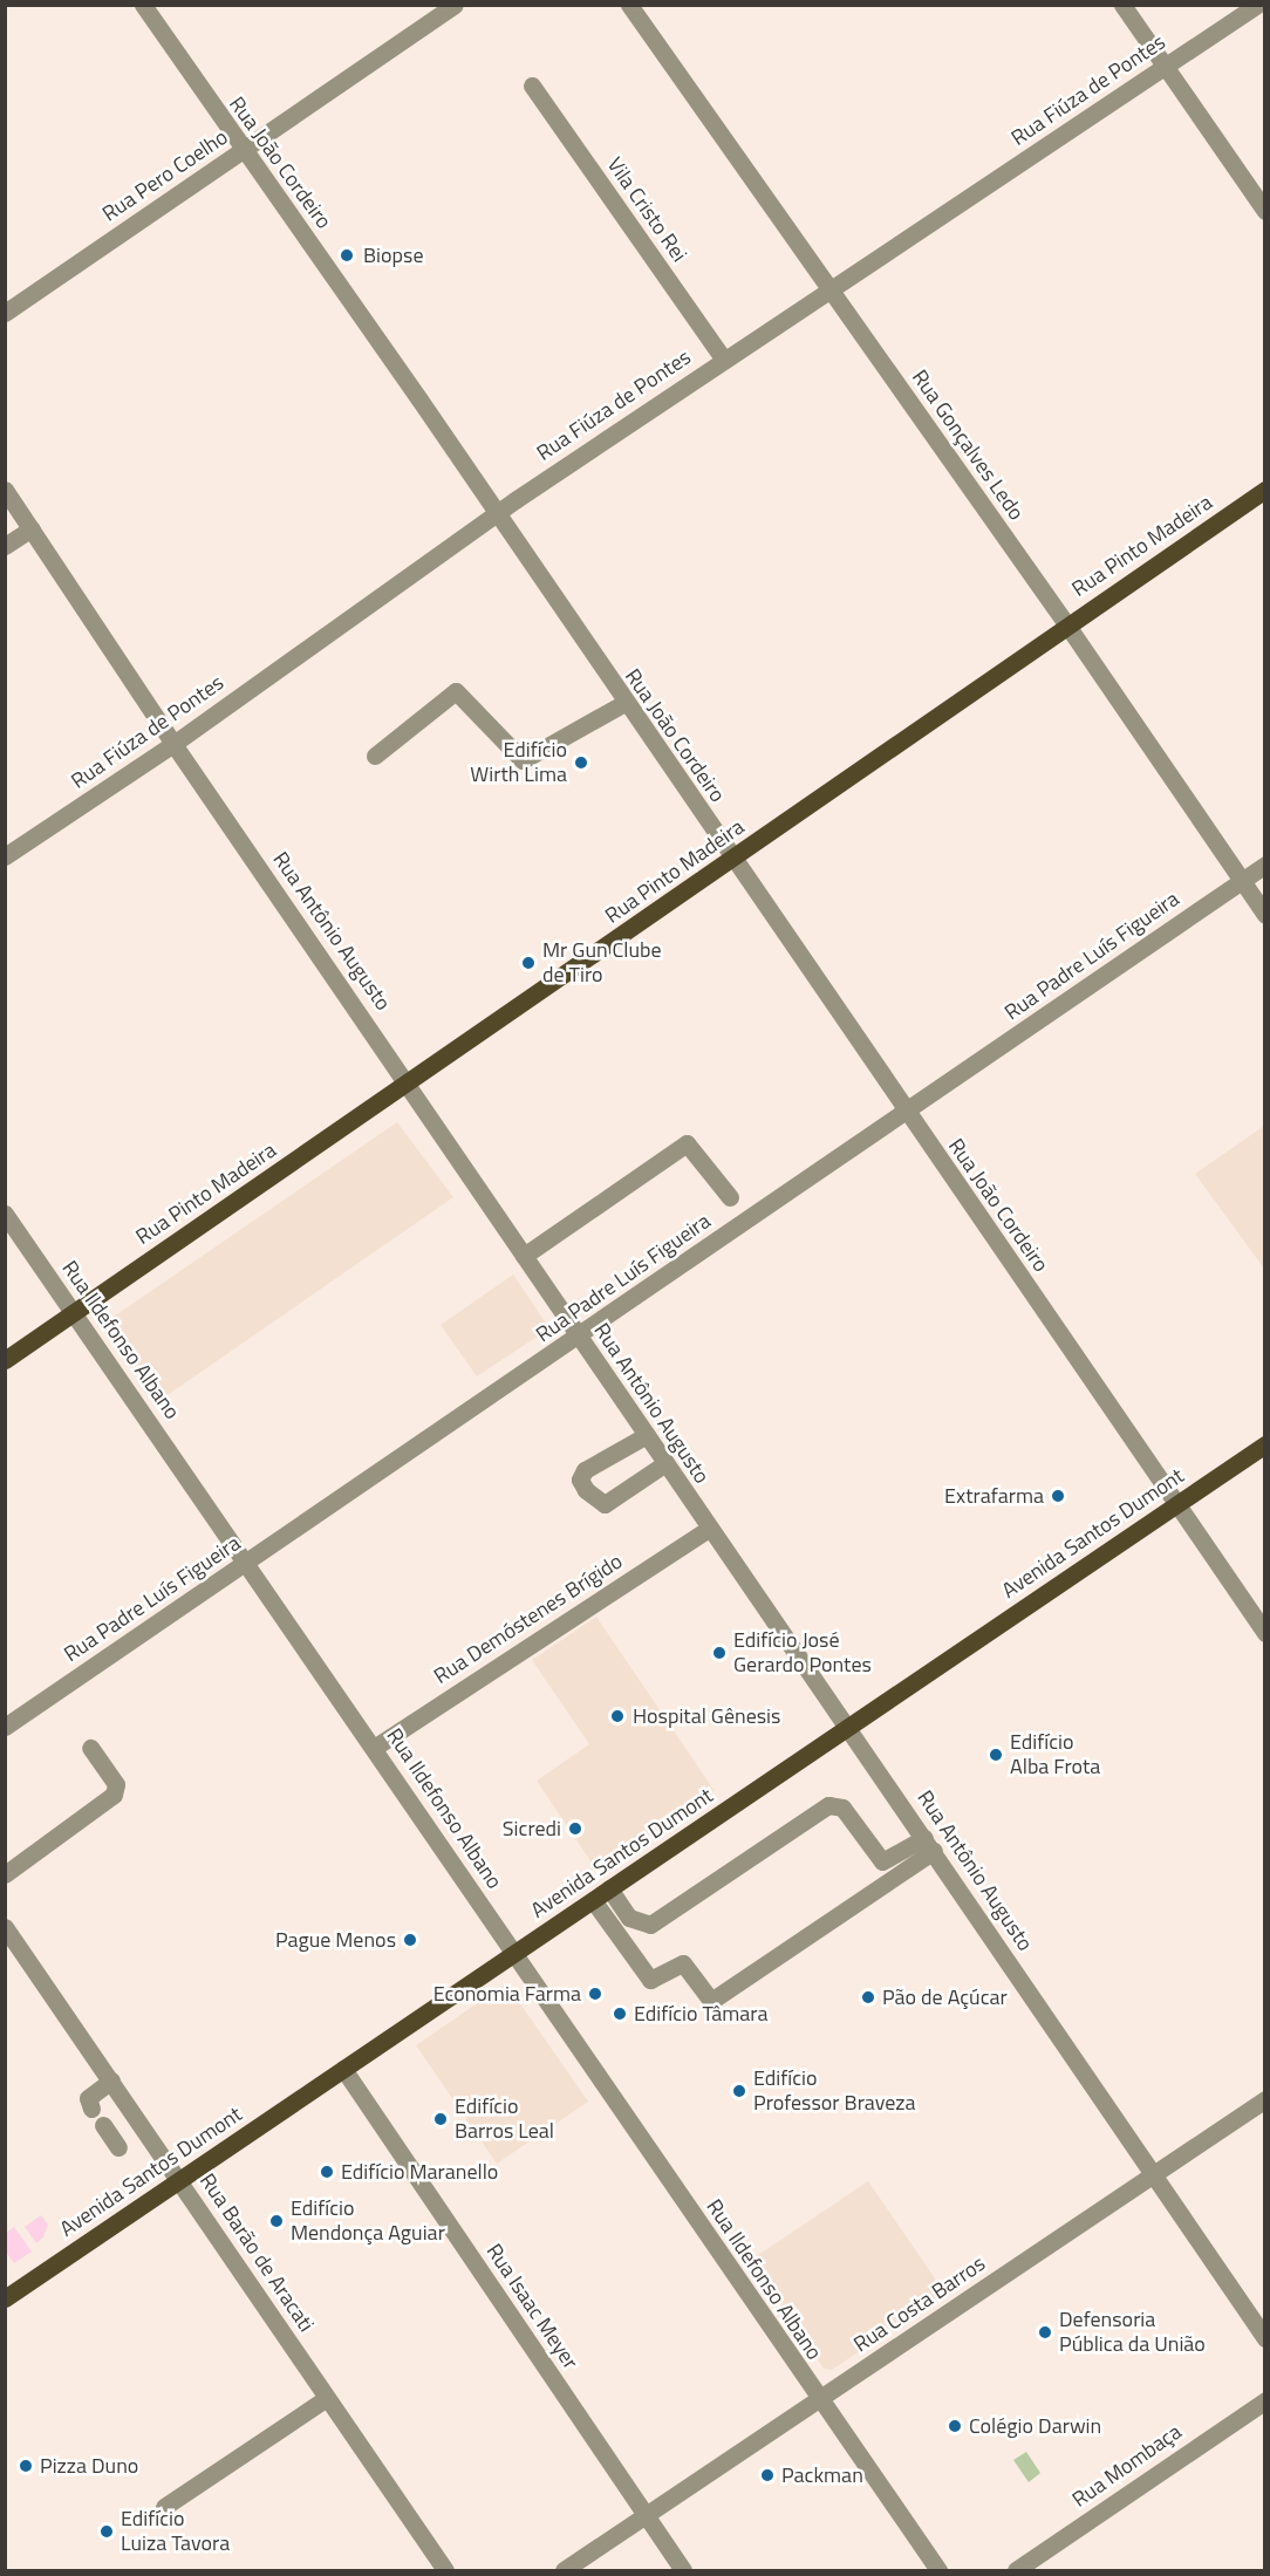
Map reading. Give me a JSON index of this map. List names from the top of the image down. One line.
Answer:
{"streets":{"main road":["Rua Pinto Madeira","Avenida Santos Dumont"],"street":["Rua Fiúza de Pontes","Rua João Cordeiro","Rua Pero Coelho","Vila Cristo Rei","Rua Gonçalves Ledo","Rua Antônio Augusto","Rua Padre Luís Figueira","Rua Ildefonso Albano","Rua Demóstenes Brígido","Rua Barão de Aracati","Rua Costa Barros","Rua Isaac Meyer","Rua Mombaça"]},"crossings":[["Rua Fiúza de Pontes","Rua João Cordeiro"],["Rua Fiúza de Pontes","Vila Cristo Rei"],["Rua Fiúza de Pontes","Rua Gonçalves Ledo"],["Rua Fiúza de Pontes","Rua Antônio Augusto"],["Rua João Cordeiro","Rua Pero Coelho"],["Rua João Cordeiro","Rua Pinto Madeira"],["Rua João Cordeiro","Rua Padre Luís Figueira"],["Rua João Cordeiro","Avenida Santos Dumont"],["Rua Gonçalves Ledo","Rua Pinto Madeira"],["Rua Gonçalves Ledo","Rua Padre Luís Figueira"],["Rua Pinto Madeira","Rua Antônio Augusto"],["Rua Pinto Madeira","Rua Ildefonso Albano"],["Rua Antônio Augusto","Rua Padre Luís Figueira"],["Rua Antônio Augusto","Avenida Santos Dumont"],["Rua Antônio Augusto","Rua Demóstenes Brígido"],["Rua Antônio Augusto","Rua Costa Barros"],["Rua Padre Luís Figueira","Rua Ildefonso Albano"],["Rua Ildefonso Albano","Avenida Santos Dumont"],["Rua Ildefonso Albano","Rua Demóstenes Brígido"],["Rua Ildefonso Albano","Rua Costa Barros"],["Avenida Santos Dumont","Rua Barão de Aracati"],["Avenida Santos Dumont","Rua Isaac Meyer"],["Rua Costa Barros","Rua Isaac Meyer"]],"places":["Biopse","Edifício Wirth Lima","Mr Gun Clube de Tiro","Extrafarma","Edifício José Gerardo Pontes","Hospital Gênesis","Edifício Alba Frota","Sicredi","Pague Menos","Economia Farma","Pão de Açúcar","Edifício Tâmara","Edifício Professor Braveza","Edifício Barros Leal","Edifício Maranello","Edifício Mendonça Aguiar","Defensoria Pública da União","Colégio Darwin","Pizza Duno","Packman","Edifício Luiza Tavora"]}
